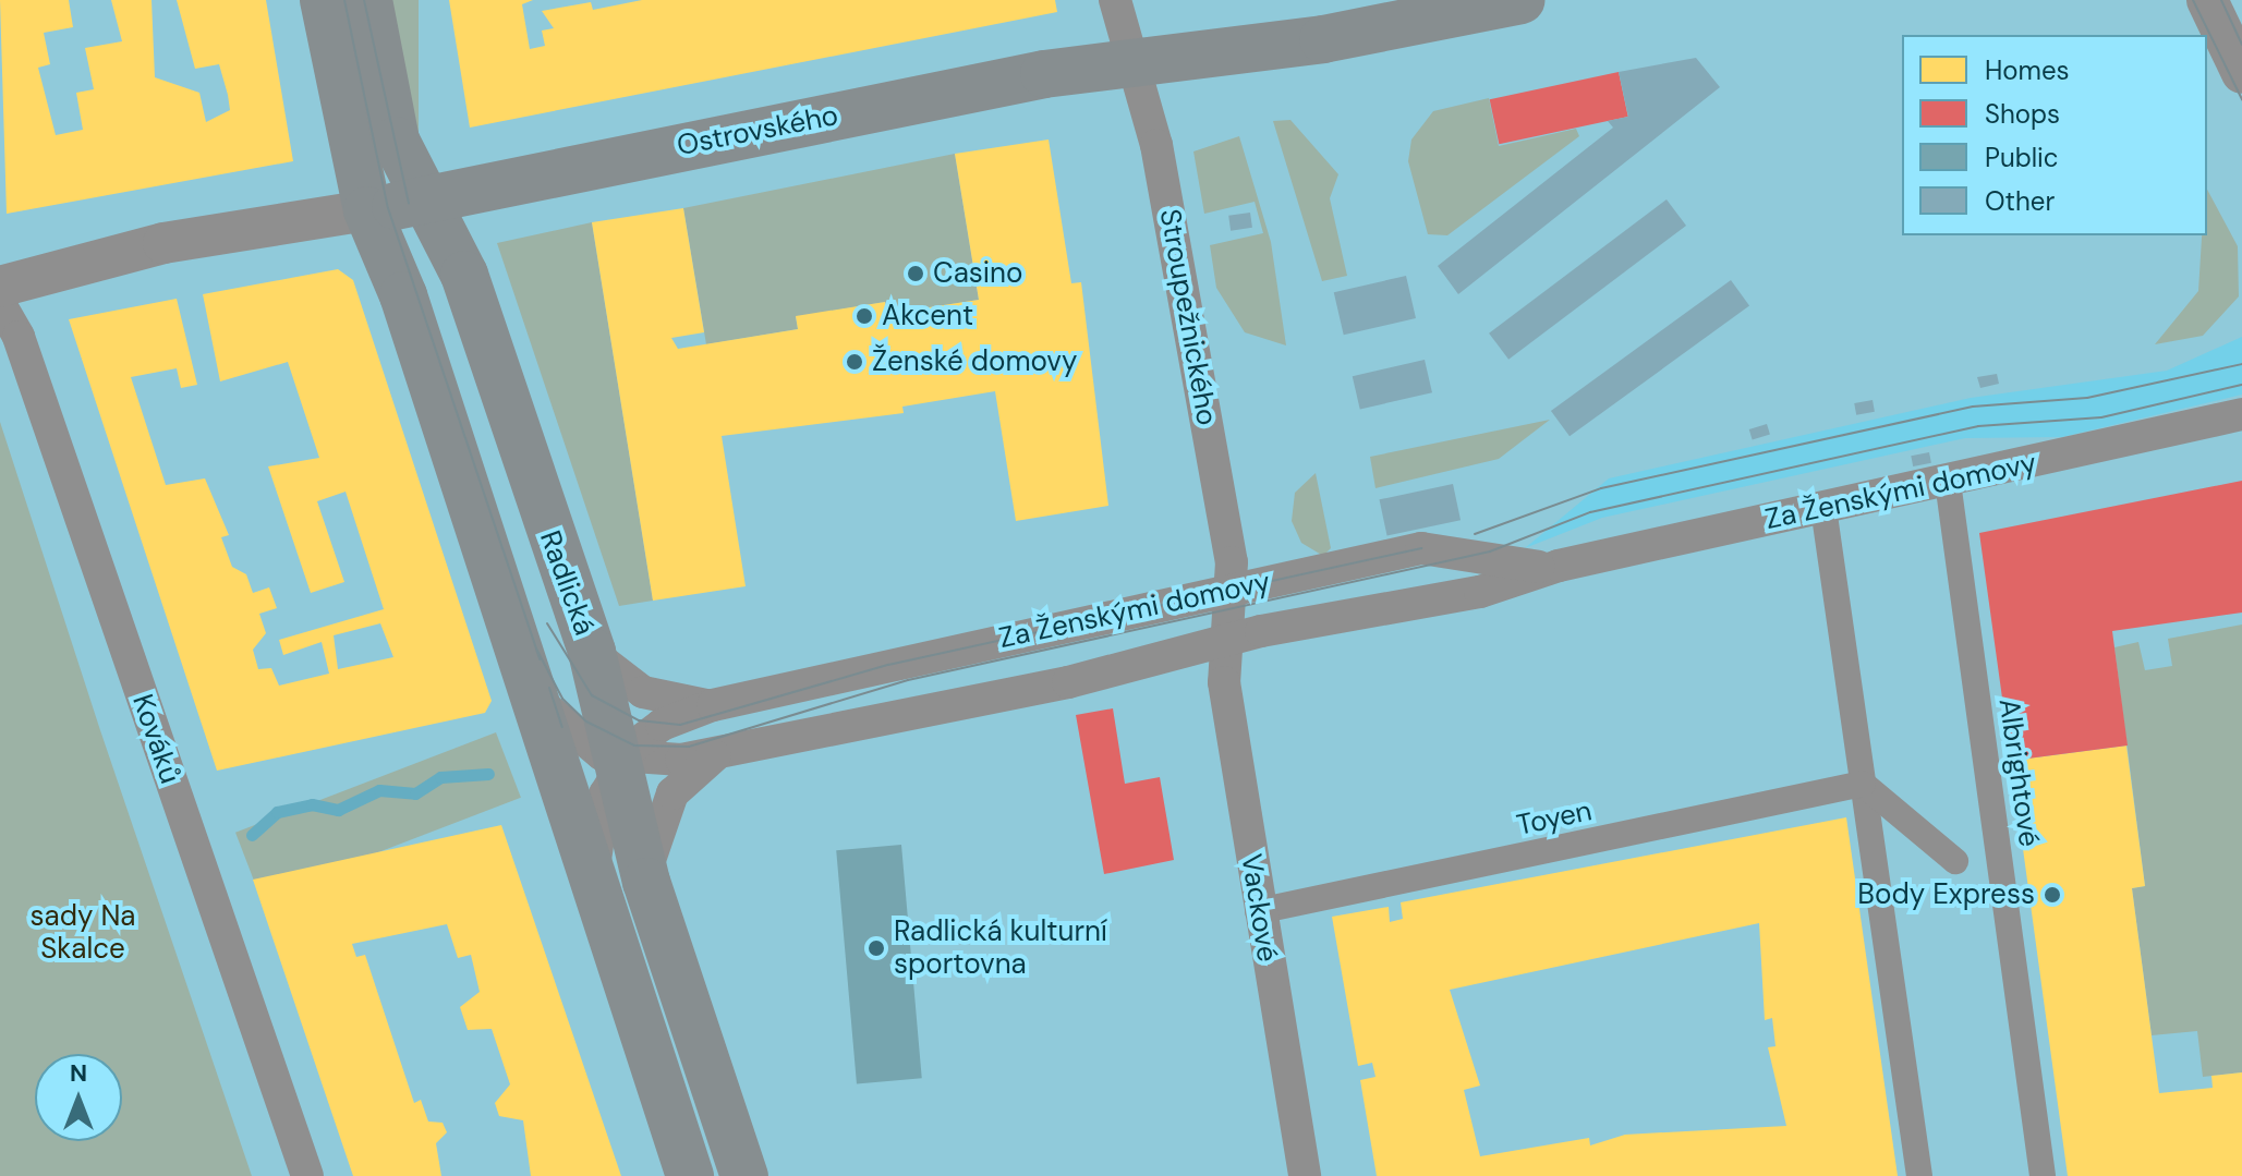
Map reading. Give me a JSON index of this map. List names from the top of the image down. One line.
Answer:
{"streets":{"main road":["Ostrovského","Radlická"],"street":["Stroupežnického","Za Ženskými domovy","Kováků","Albrightové","Toyen","Vackové"]},"crossings":[["Ostrovského","Stroupežnického"],["Ostrovského","Radlická"],["Stroupežnického","Za Ženskými domovy"],["Stroupežnického","Vackové"],["Za Ženskými domovy","Radlická"],["Za Ženskými domovy","Albrightové"],["Za Ženskými domovy","Vackové"],["Toyen","Vackové"]],"parks":["sady Na Skalce"],"places":["Casino","Akcent","Ženské domovy","Body Express","Radlická kulturní sportovna"],"legend":["Homes","Shops","Public","Other"],"north":"top"}
